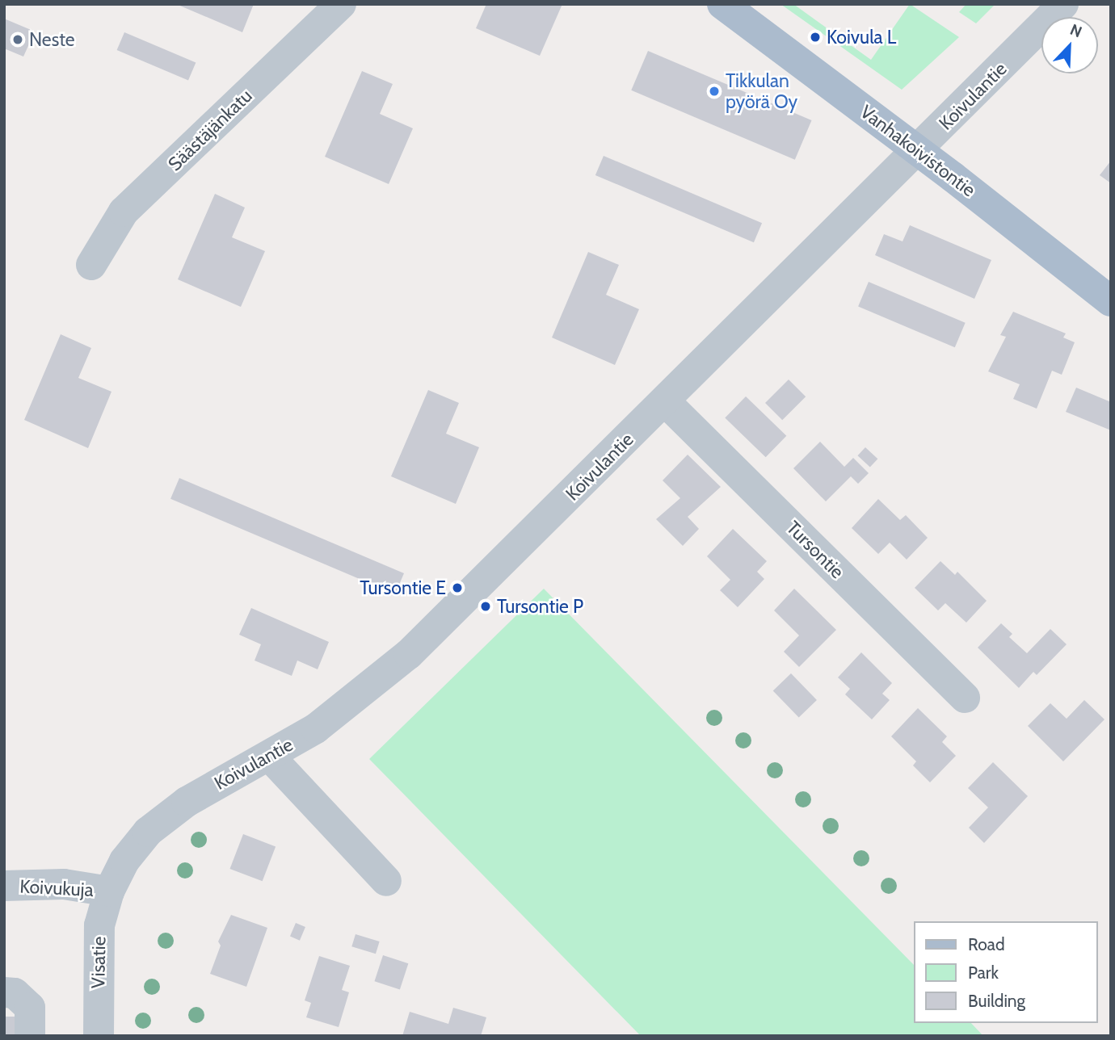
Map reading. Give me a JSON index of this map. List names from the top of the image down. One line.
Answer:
{"streets":{"main road":["Vanhakoivistontie"],"street":["Koivulantie","Säästäjänkatu","Tursontie","Koivukuja","Visatie"]},"crossings":[["Koivulantie","Vanhakoivistontie"],["Koivulantie","Tursontie"],["Koivulantie","Koivukuja"],["Koivulantie","Visatie"],["Koivukuja","Visatie"]],"places":["Koivula L","Neste","Tikkulan pyörä Oy","Tursontie E","Tursontie P"],"legend":["Road","Park","Building"],"north":"top right"}
